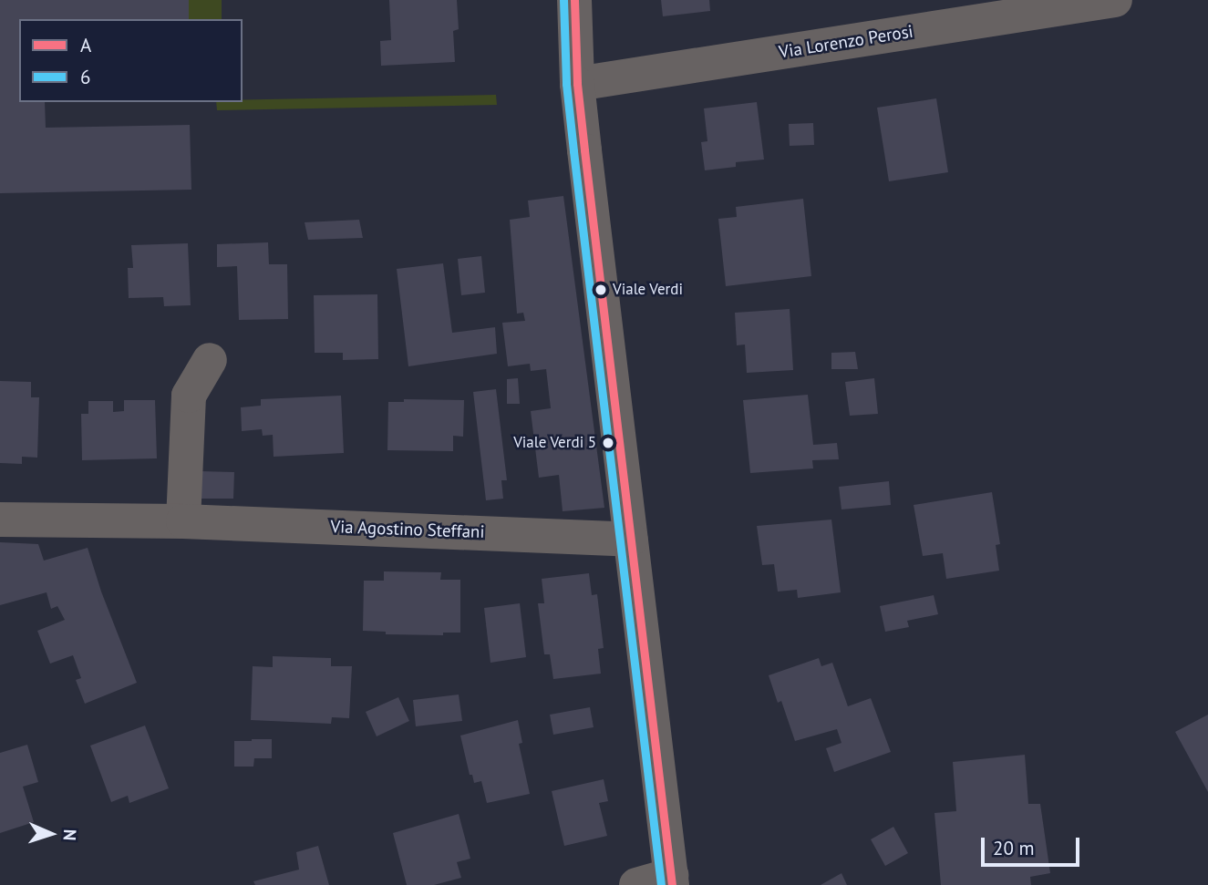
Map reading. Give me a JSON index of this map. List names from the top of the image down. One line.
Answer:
{"streets":{"street":["Via Lorenzo Perosi","Via Agostino Steffani"]},"places":["Viale Verdi","Viale Verdi 5"],"lines":["transit line A","transit line 6"],"legend":["A","6"],"scale_bar":"20 m","north":"right"}
